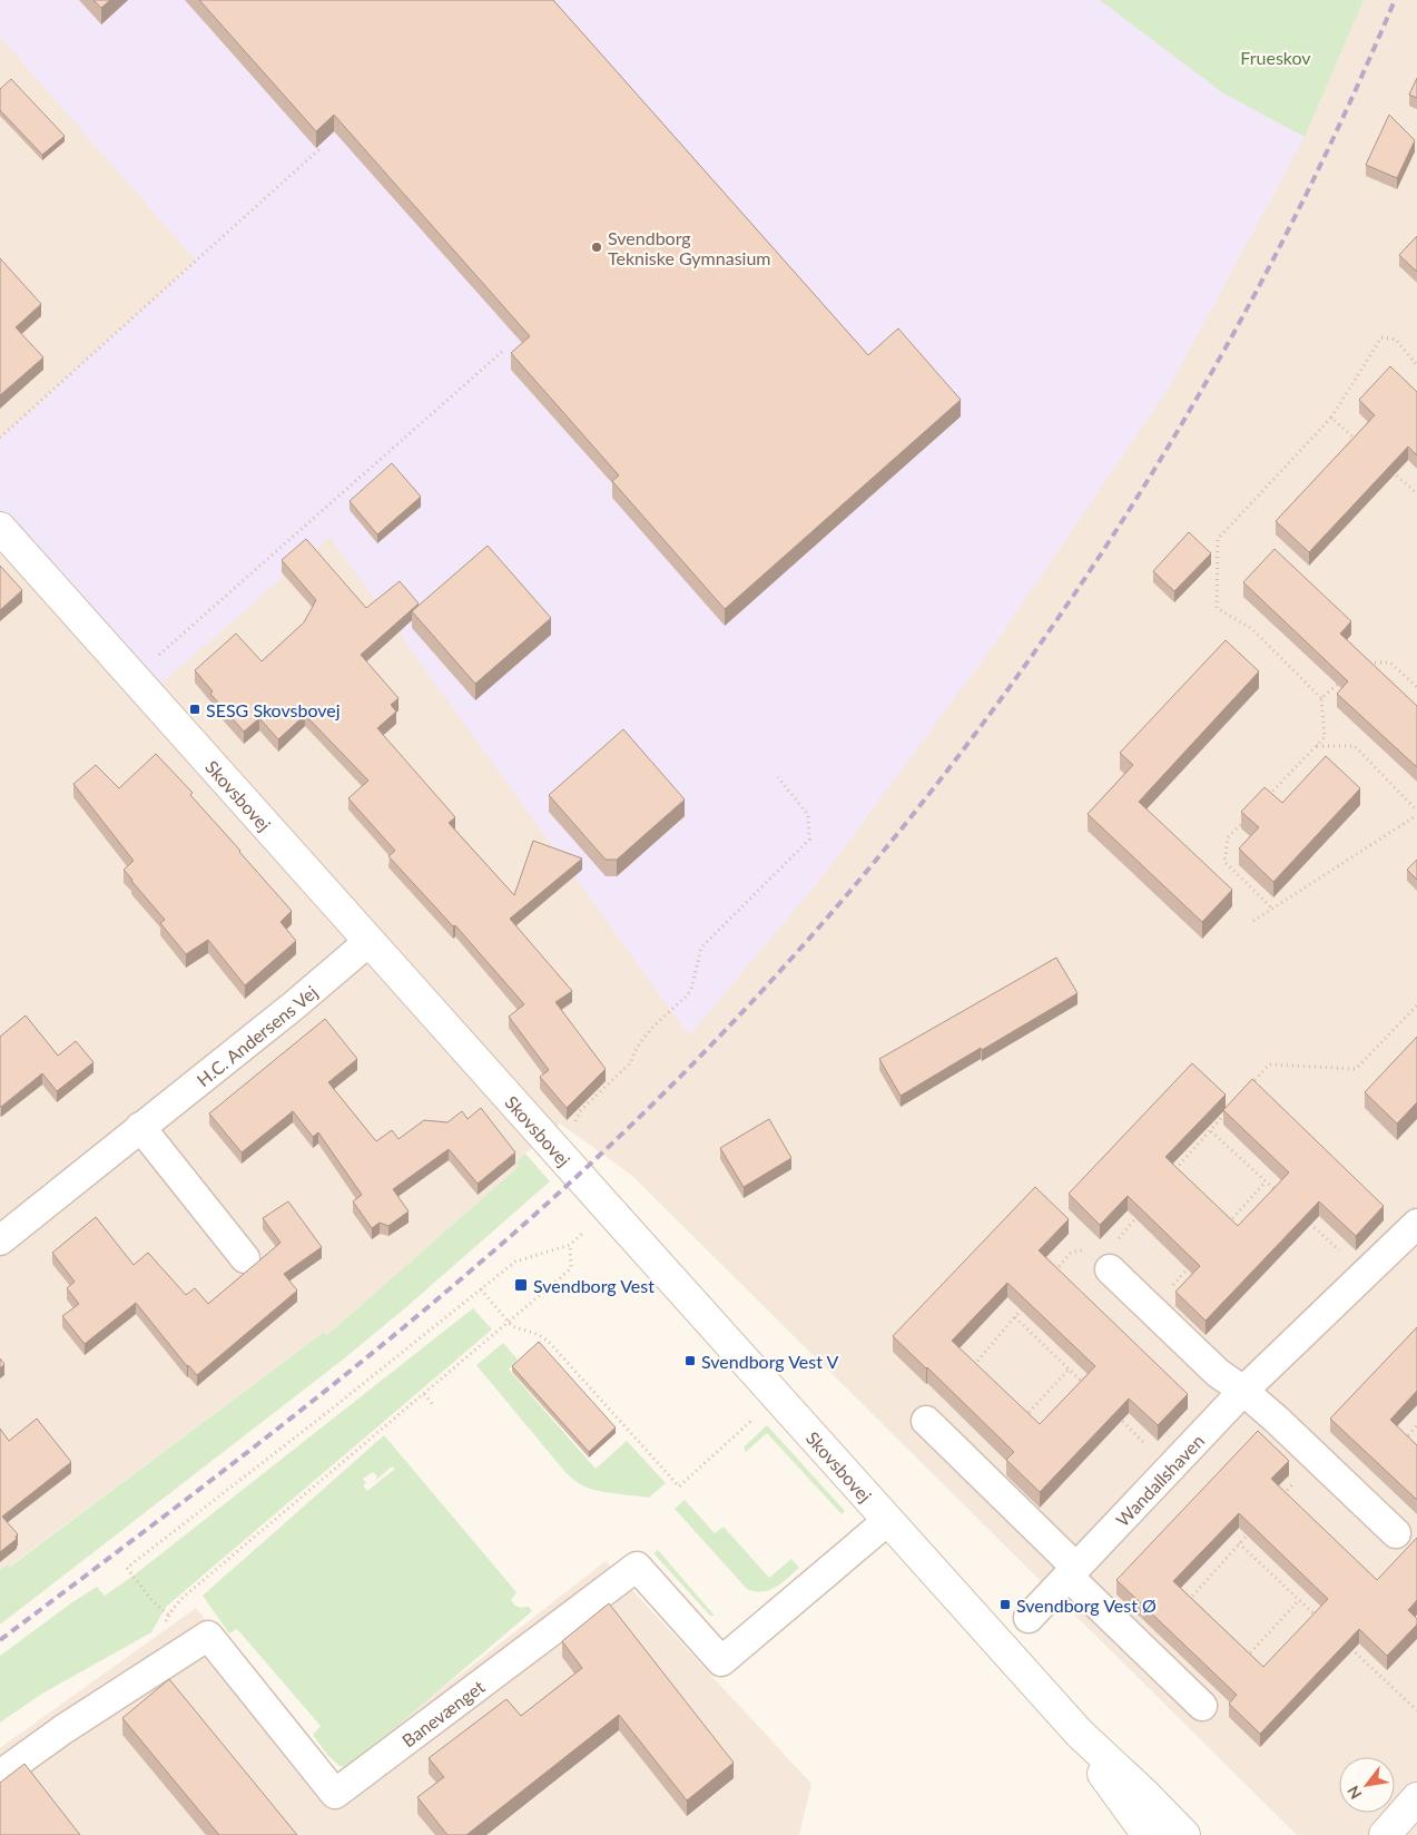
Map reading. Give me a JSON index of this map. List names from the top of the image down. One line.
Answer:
{"streets":{"street":["Skovsbovej","H.C. Andersens Vej","Wandallshaven","Banevænget"]},"crossings":[["Skovsbovej","H.C. Andersens Vej"],["Skovsbovej","Banevænget"]],"parks":["Frueskov"],"places":{"other":["Svendborg Tekniske Gymnasium"],"transit":["SESG Skovsbovej","Svendborg Vest","Svendborg Vest V","Svendborg Vest Ø"]},"north":"bottom left"}
